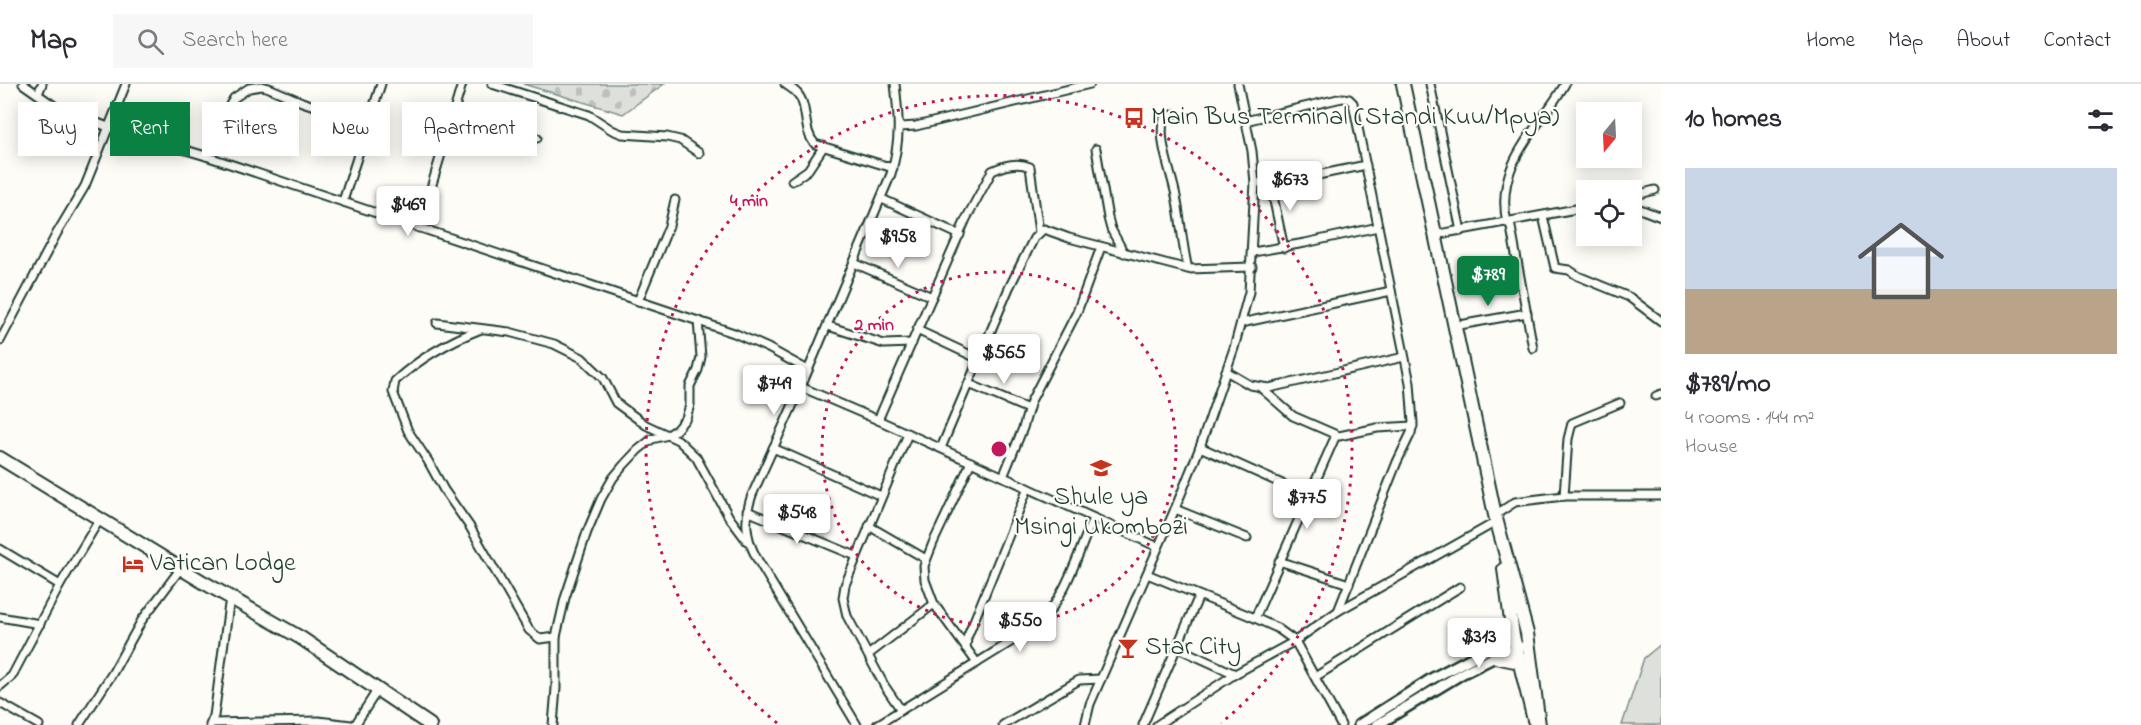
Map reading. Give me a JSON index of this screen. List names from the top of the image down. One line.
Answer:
{"places":{"bus stop":["Main Bus Terminal (Standi Kuu/Mpya)"],"school or university":["Shule ya Msingi Ukombozi"],"hotel":["Vatican Lodge"],"bar":["Star City"]},"north":"bottom","page":{"header":"Map","search":"Search here","nav":["Home","Map","About","Contact"],"heading":"10 homes","chip":["Buy","Rent","Filters","New","Apartment"],"list":[{"name":"$789/mo","note":"4 rooms · 144 m² · House"}],"price":["$673","$469","$958","$789","$565","$749","$775","$548","$550","$313"]},"rings":["4 min","2 min"]}
